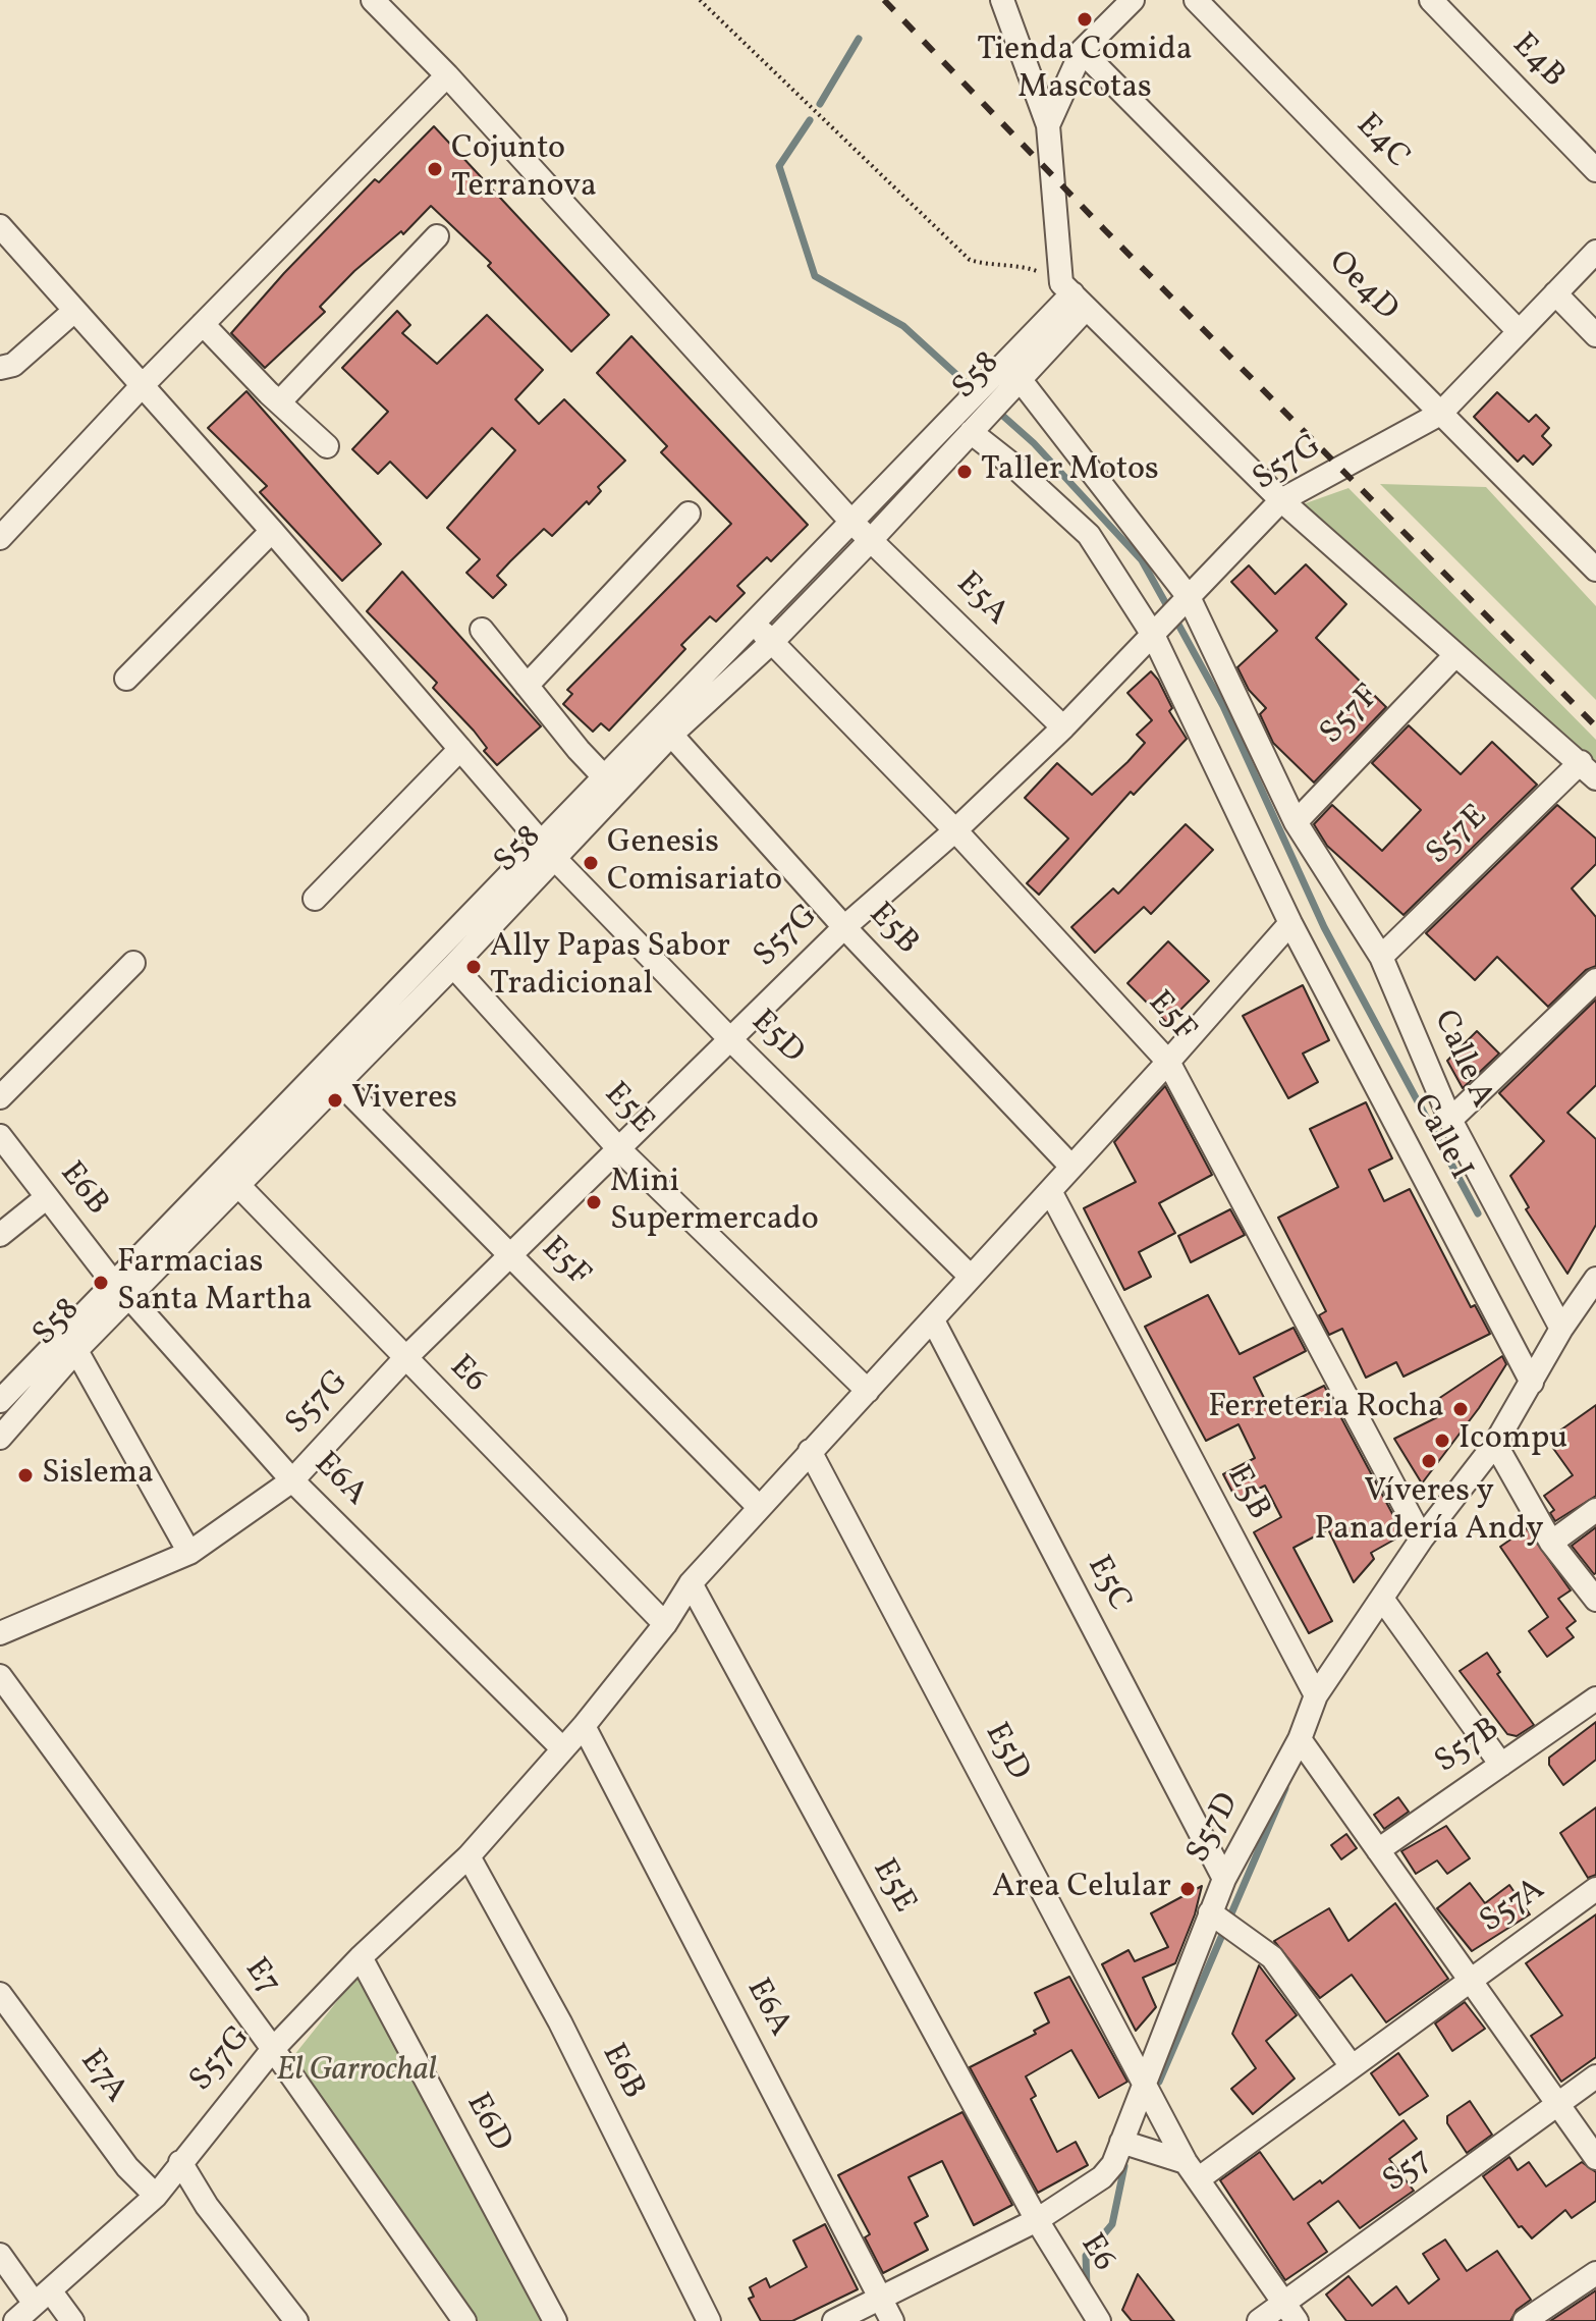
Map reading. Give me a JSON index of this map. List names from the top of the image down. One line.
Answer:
{"streets":{"street":["E4B","E4C","Oe4D","S58","S57G","E5A","S57F","S57E","E5B","E5F","E5D","Calle A","E5E","Calle I","E6B","E6","E6A","E5C","S57B","S57D","S57A","E7","E7A","E6D","S57"]},"crossings":[["E4C","S57G"],["Oe4D","S57G"],["S58","E5A"],["S58","E5B"],["S58","E5F"],["S58","E5D"],["S58","Calle A"],["S58","E5E"],["S58","Calle I"],["S58","E6B"],["S58","E6"],["S58","E6A"],["S57G","E5A"],["S57G","E5B"],["S57G","E5F"],["S57G","E5D"],["S57G","Calle A"],["S57G","E5E"],["S57G","Calle I"],["S57G","E6B"],["S57G","E6"],["S57G","E6A"],["S57G","E5C"],["S57G","E7"],["S57G","E7A"],["S57G","E6D"],["S57F","Calle A"],["S57E","Calle A"],["E5B","S57D"],["E5F","S57D"],["E5D","S57D"],["Calle A","S57D"],["E5E","E6"],["E5E","S57D"],["Calle I","S57D"],["E6B","E6A"],["E6","S57D"],["E6A","S57D"],["E5C","S57D"]],"parks":["El Garrochal"],"places":["Tienda Comida Mascotas","Cojunto Terranova","Taller Motos","Genesis Comisariato","Ally Papas Sabor Tradicional","Viveres","Mini Supermercado","Farmacias Santa Martha","Ferreteria Rocha","Icompu","Víveres y Panadería Andy","Sislema","Area Celular"]}
